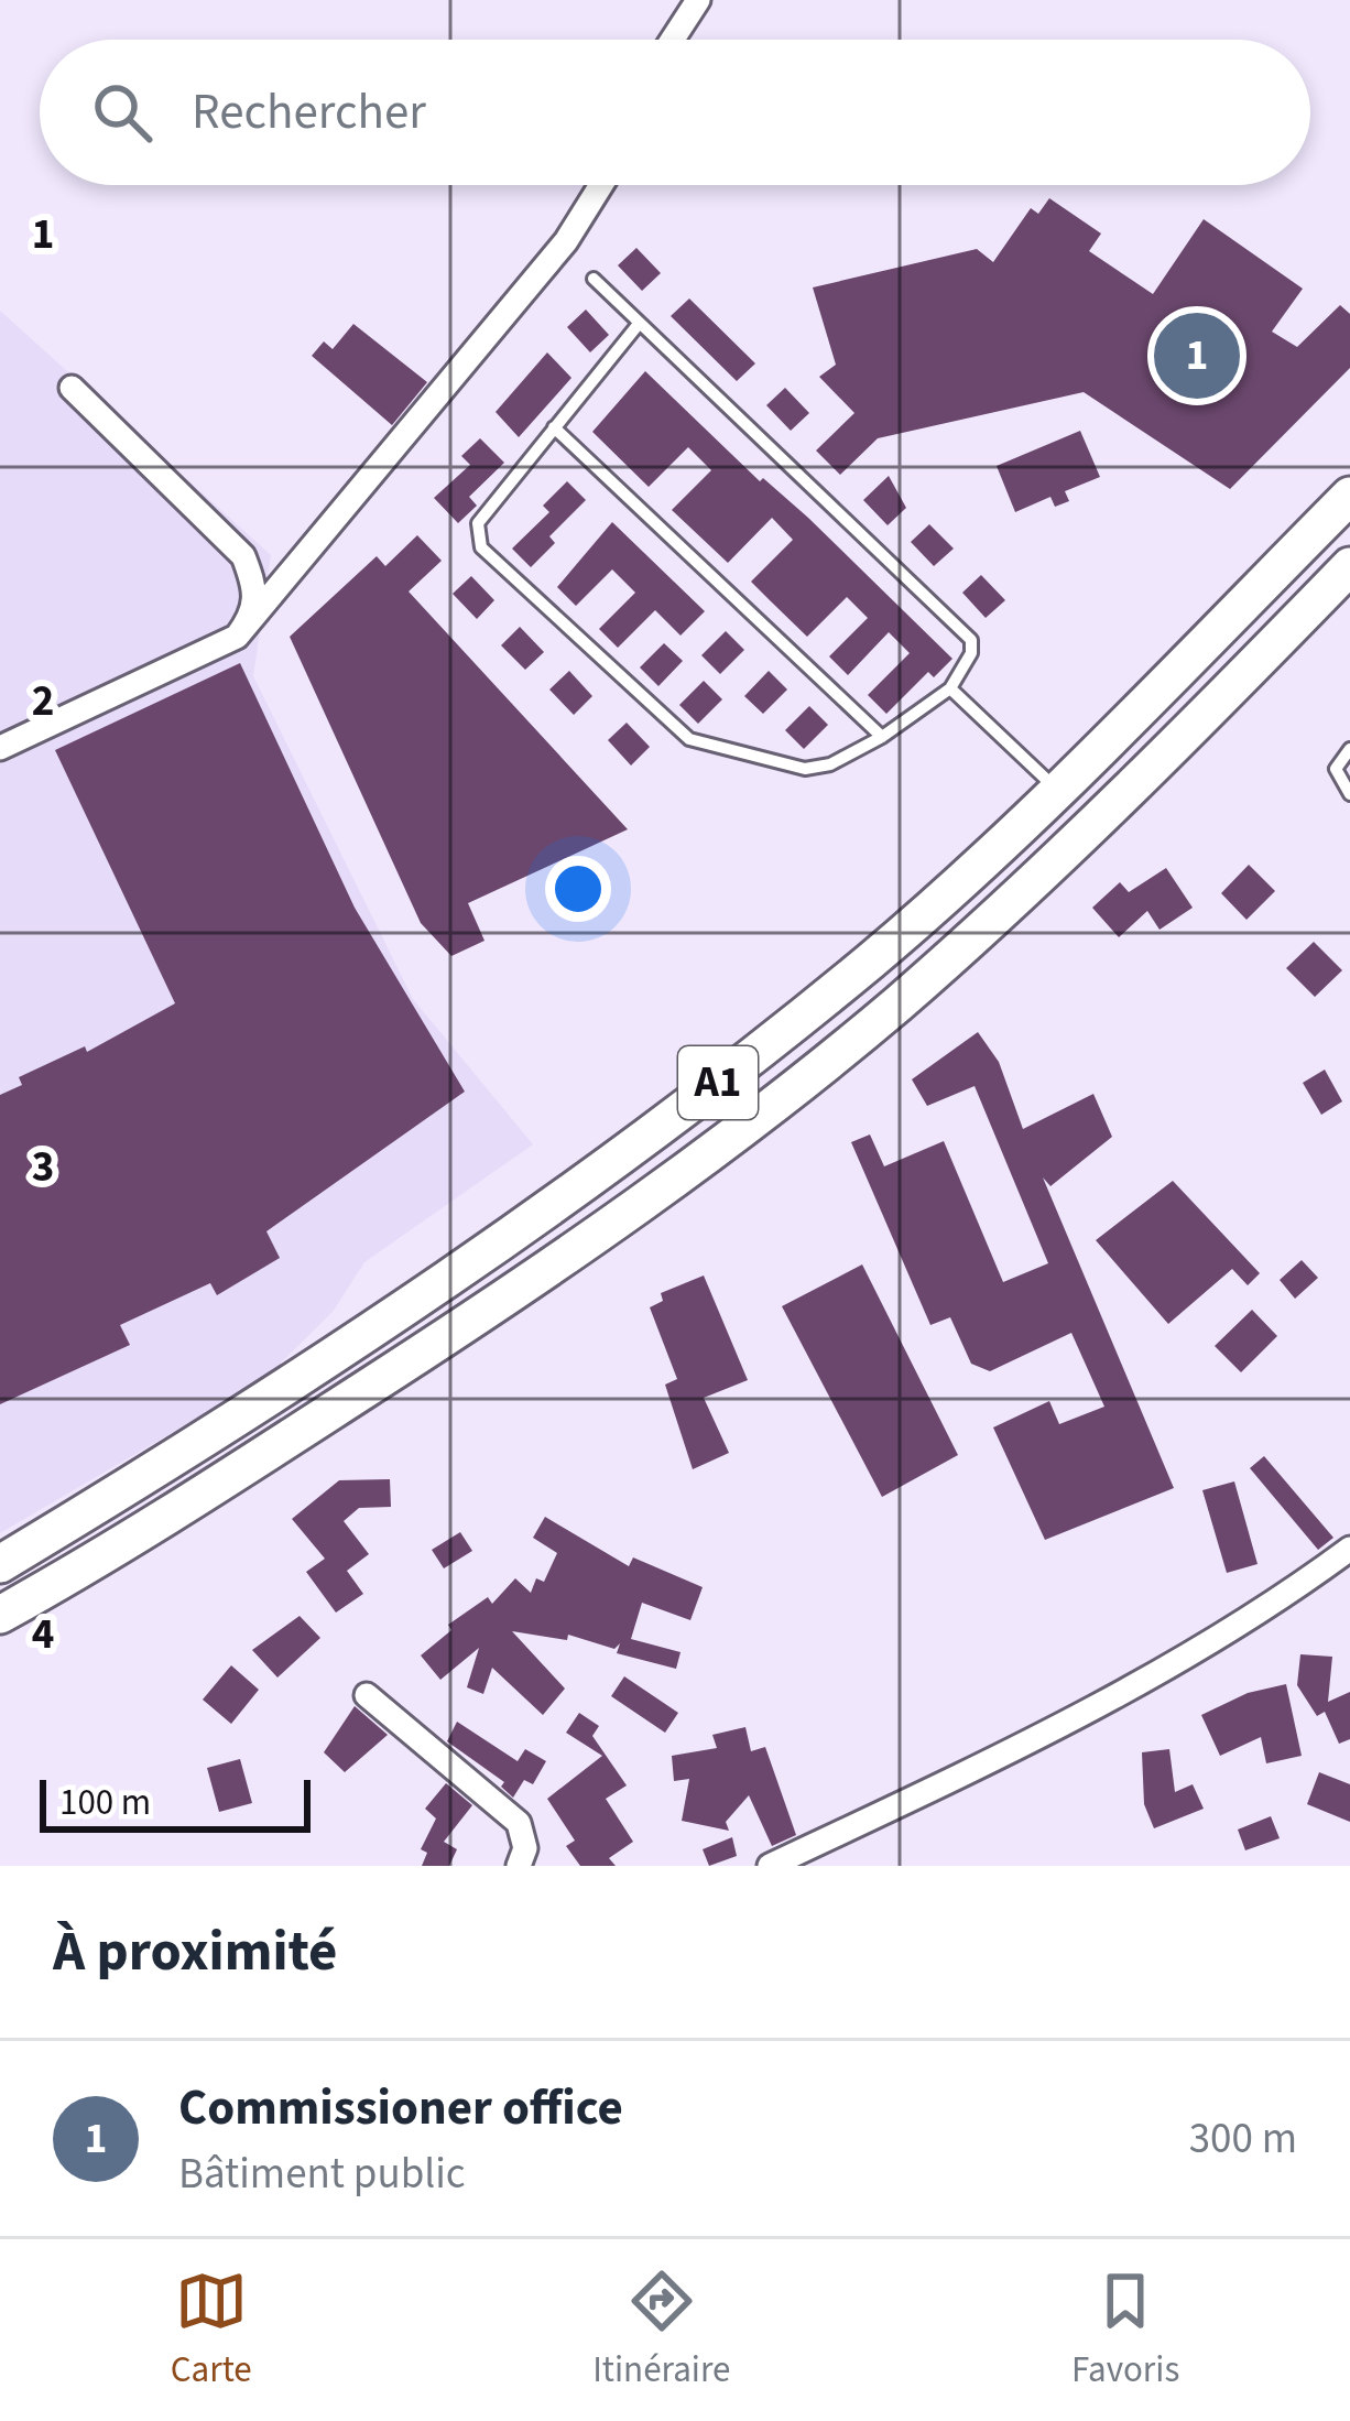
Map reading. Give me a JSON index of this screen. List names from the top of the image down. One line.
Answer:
{"streets":{"highway":["A1"]},"scale_bar":"100 m","page":{"search":"Rechercher","pins":"1","scale":"100 m","heading":"À proximité","list":[{"mark":"1","name":"Commissioner office","note":"Bâtiment public","value":"300 m"}],"nav":["Carte","Itinéraire","Favoris"]},"grid":{"rows":["1","2","3","4"]}}
